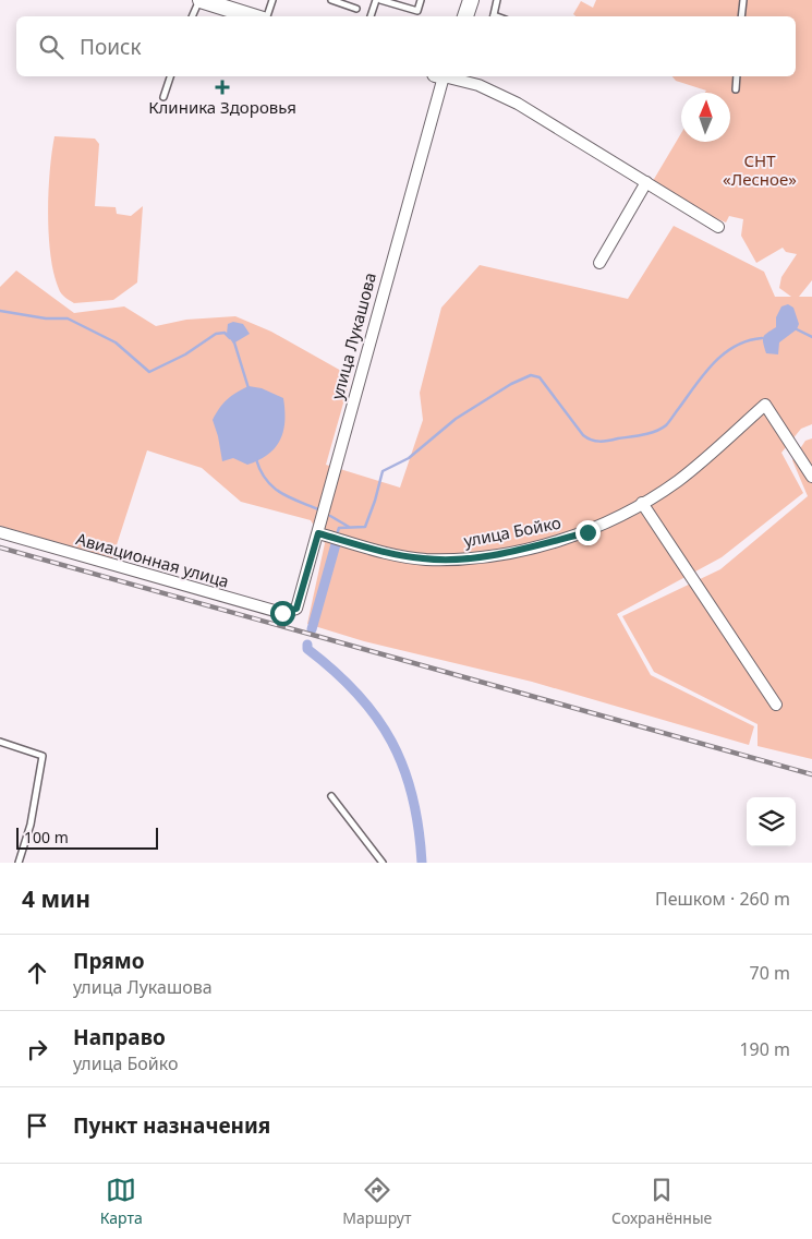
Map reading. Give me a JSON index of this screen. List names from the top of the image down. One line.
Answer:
{"streets":{"street":["улица Лукашова","улица Бойко","Авиационная улица"]},"crossings":[["улица Лукашова","улица Бойко"],["улица Лукашова","Авиационная улица"]],"parks":["СНТ «Лесное»"],"places":{"health":["Клиника Здоровья"]},"scale_bar":"100 m","north":"top","page":{"search":"Поиск","scale":"100 m","heading":["4 мин","Пешком · 260 m"],"list":[["Прямо","улица Лукашова","70 m"],["Направо","улица Бойко","190 m"],"Пункт назначения"],"nav":["Карта","Маршрут","Сохранённые"]}}
